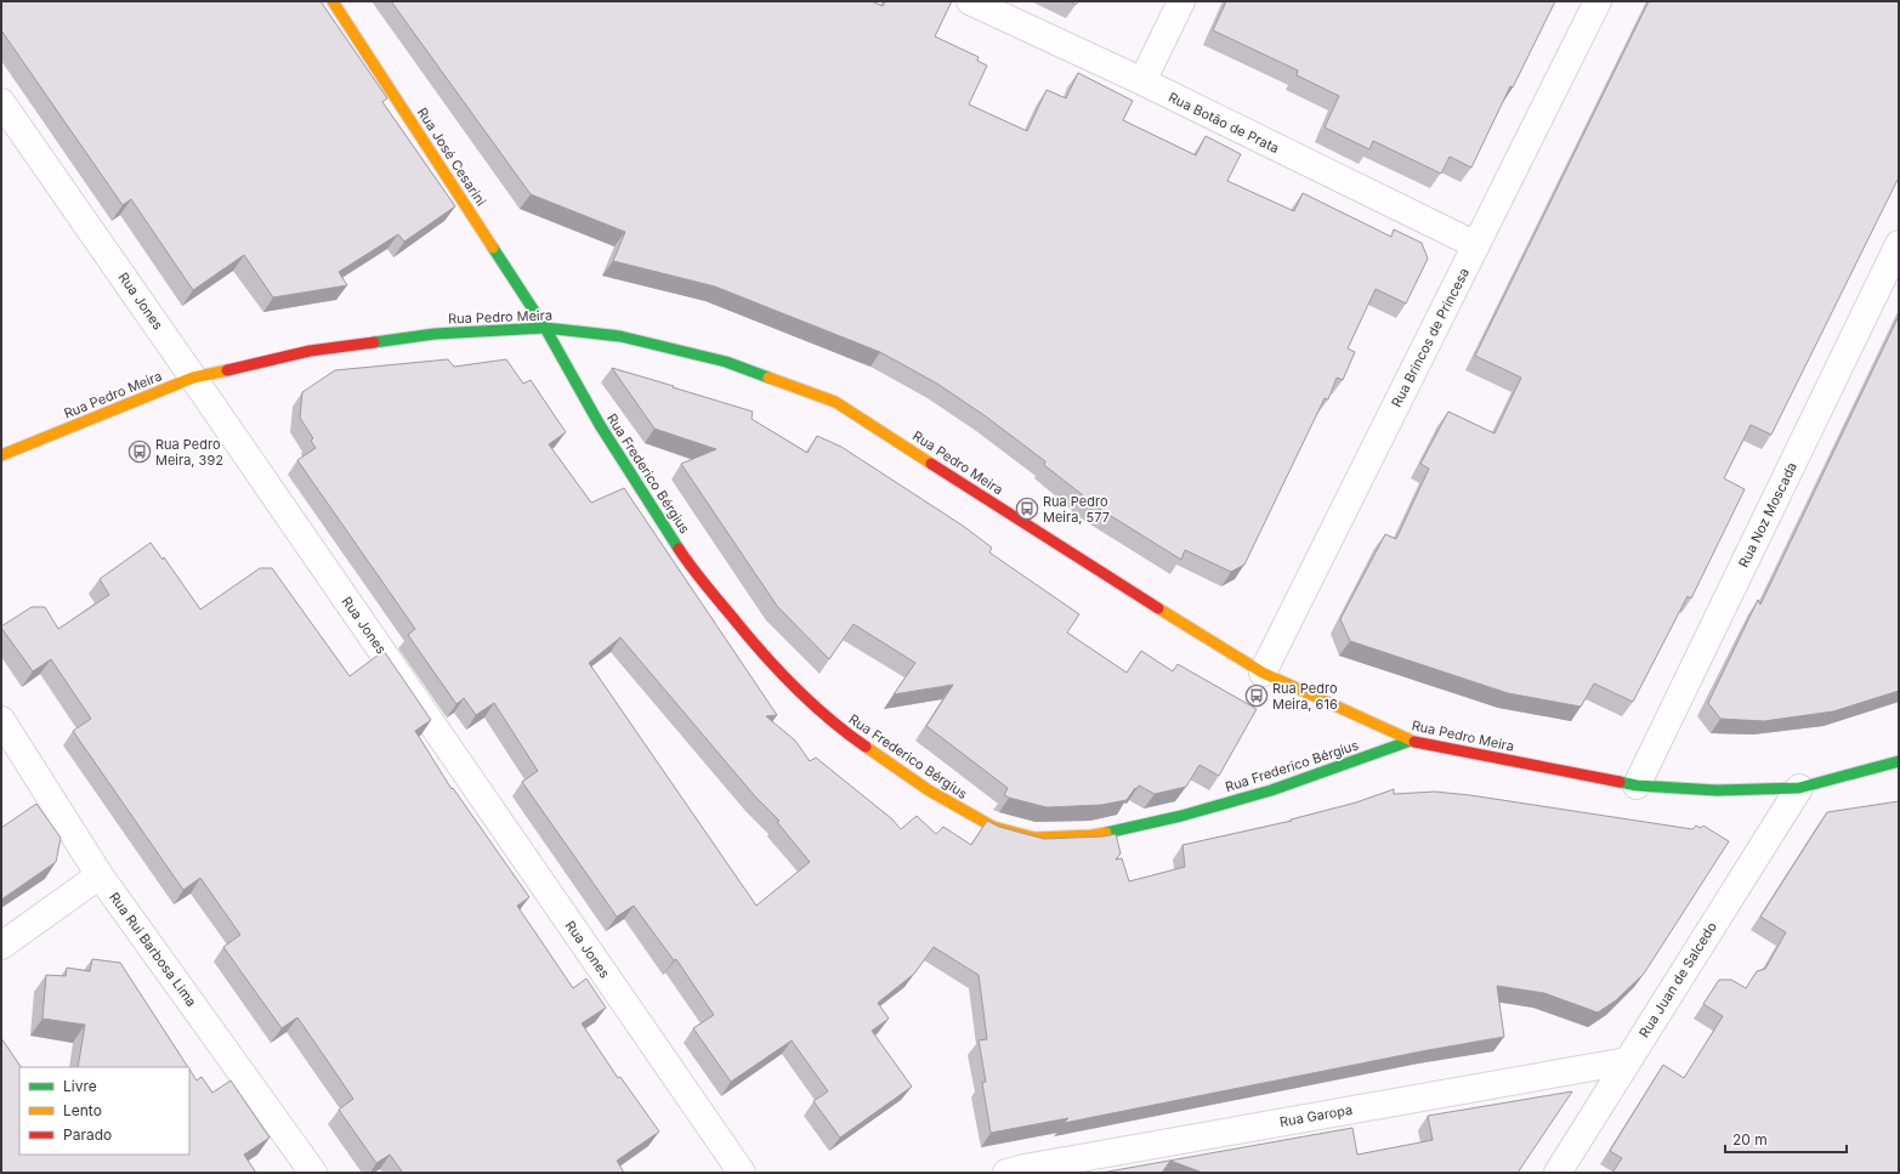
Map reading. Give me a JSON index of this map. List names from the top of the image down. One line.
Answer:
{"streets":{"street":["Rua Botão de Prata","Rua José Cesarini","Rua Jones","Rua Pedro Meira","Rua Brincos de Princesa","Rua Frederico Bérgius","Rua Noz Moscada","Rua Rui Barbosa Lima","Rua Juan de Salcedo","Rua Garopa"]},"crossings":[["Rua Botão de Prata","Rua Brincos de Princesa"],["Rua José Cesarini","Rua Pedro Meira"],["Rua José Cesarini","Rua Frederico Bérgius"],["Rua Jones","Rua Pedro Meira"],["Rua Pedro Meira","Rua Brincos de Princesa"],["Rua Pedro Meira","Rua Frederico Bérgius"],["Rua Pedro Meira","Rua Noz Moscada"],["Rua Pedro Meira","Rua Juan de Salcedo"],["Rua Juan de Salcedo","Rua Garopa"]],"places":{"bus stop":["Rua Pedro Meira, 392","Rua Pedro Meira, 577","Rua Pedro Meira, 616"]},"legend":["Livre","Lento","Parado"],"scale_bar":"20 m"}
